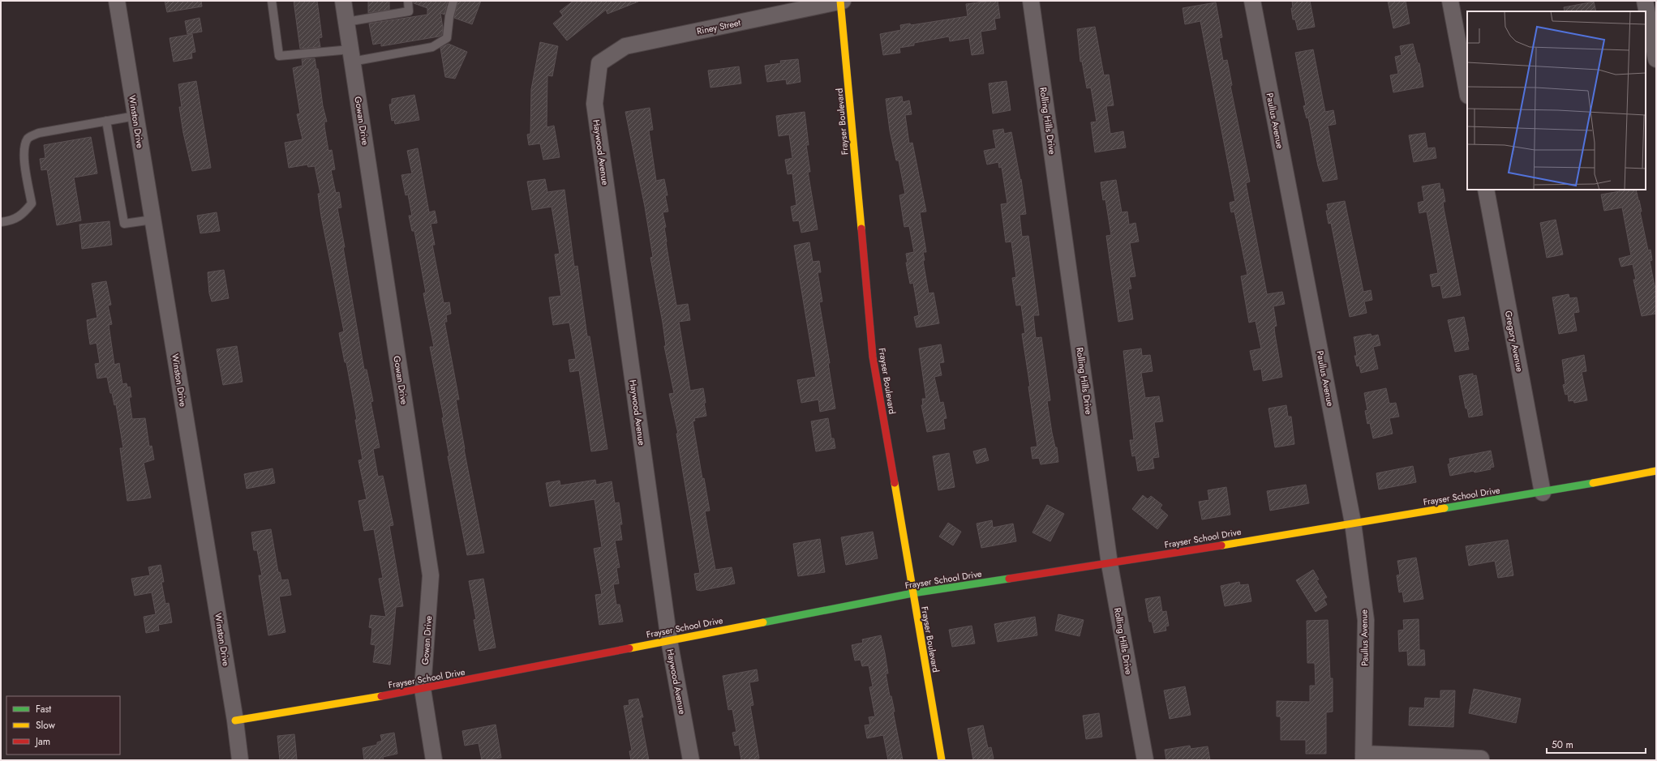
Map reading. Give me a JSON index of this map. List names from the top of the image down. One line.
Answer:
{"streets":{"street":["Riney Street","Gowan Drive","Rolling Hills Drive","Paullus Avenue","Winston Drive","Frayser Boulevard","Haywood Avenue","Gregory Avenue","Frayser School Drive"]},"crossings":[["Riney Street","Frayser Boulevard"],["Riney Street","Haywood Avenue"],["Gowan Drive","Frayser School Drive"],["Rolling Hills Drive","Frayser School Drive"],["Paullus Avenue","Frayser School Drive"],["Winston Drive","Frayser School Drive"],["Frayser Boulevard","Frayser School Drive"],["Haywood Avenue","Frayser School Drive"],["Gregory Avenue","Frayser School Drive"]],"legend":["Fast","Slow","Jam"],"scale_bar":"50 m"}
